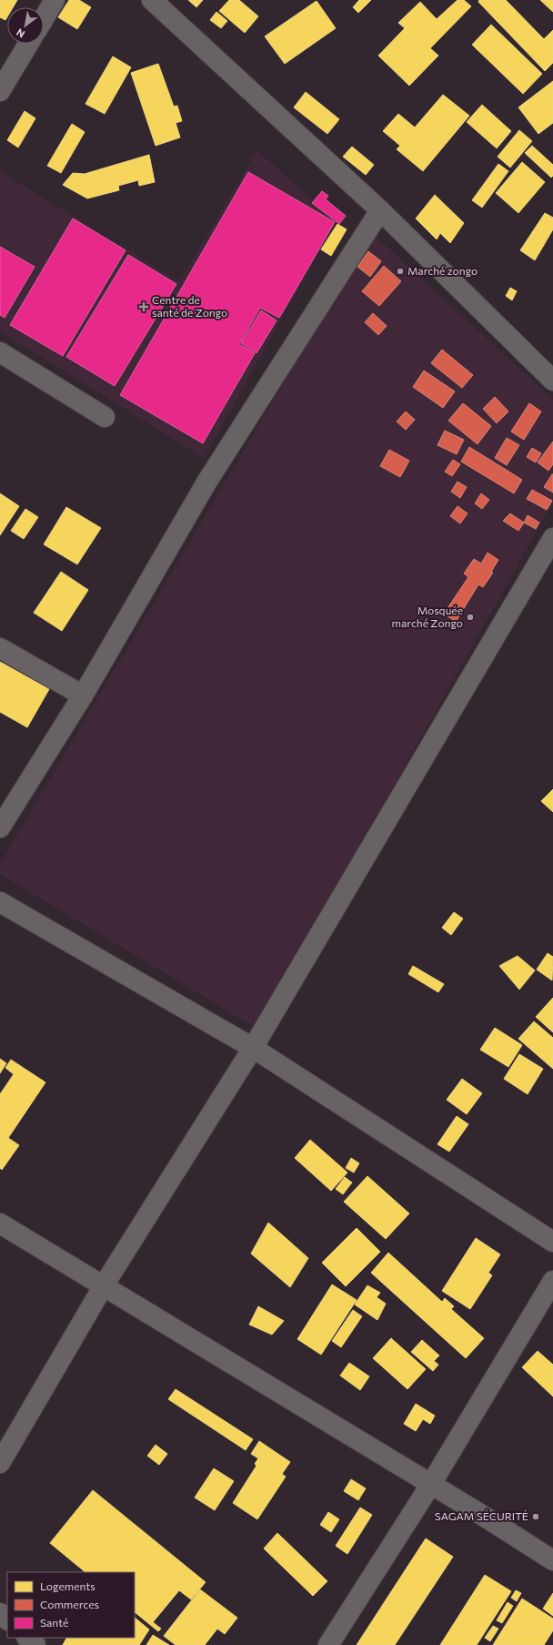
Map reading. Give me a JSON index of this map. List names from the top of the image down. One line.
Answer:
{"places":{"other":["Marché zongo","Mosquée marché Zongo","SAGAM SÉCURITÉ"],"health":["Centre de santé de Zongo"]},"legend":["Logements","Commerces","Santé"],"north":"bottom left"}
